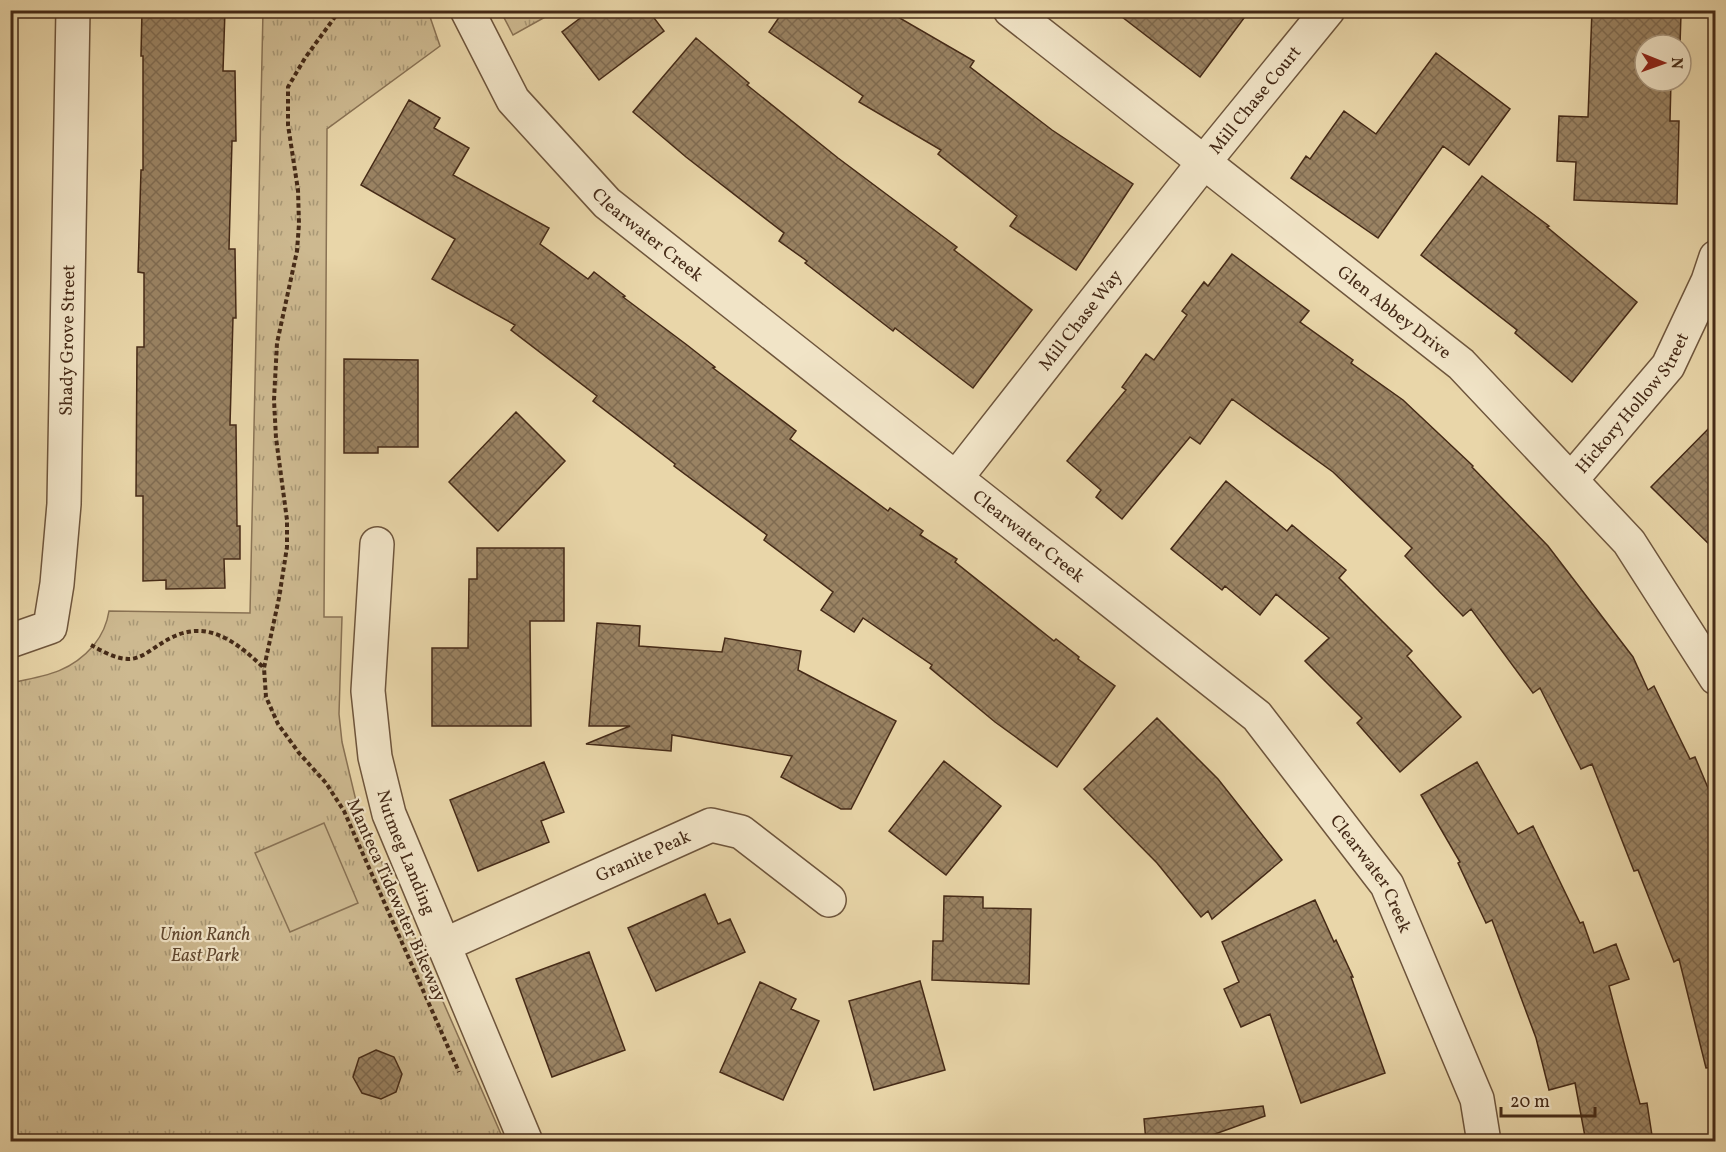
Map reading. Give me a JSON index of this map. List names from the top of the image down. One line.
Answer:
{"streets":{"street":["Mill Chase Court","Clearwater Creek","Glen Abbey Drive","Mill Chase Way","Shady Grove Street","Hickory Hollow Street","Nutmeg Landing","Granite Peak"],"path":["Manteca Tidewater Bikeway"]},"crossings":[["Mill Chase Court","Glen Abbey Drive"],["Mill Chase Court","Mill Chase Way"],["Clearwater Creek","Mill Chase Way"],["Glen Abbey Drive","Mill Chase Way"],["Glen Abbey Drive","Hickory Hollow Street"],["Nutmeg Landing","Granite Peak"]],"parks":["Union Ranch East Park"],"scale_bar":"20 m","north":"right"}
